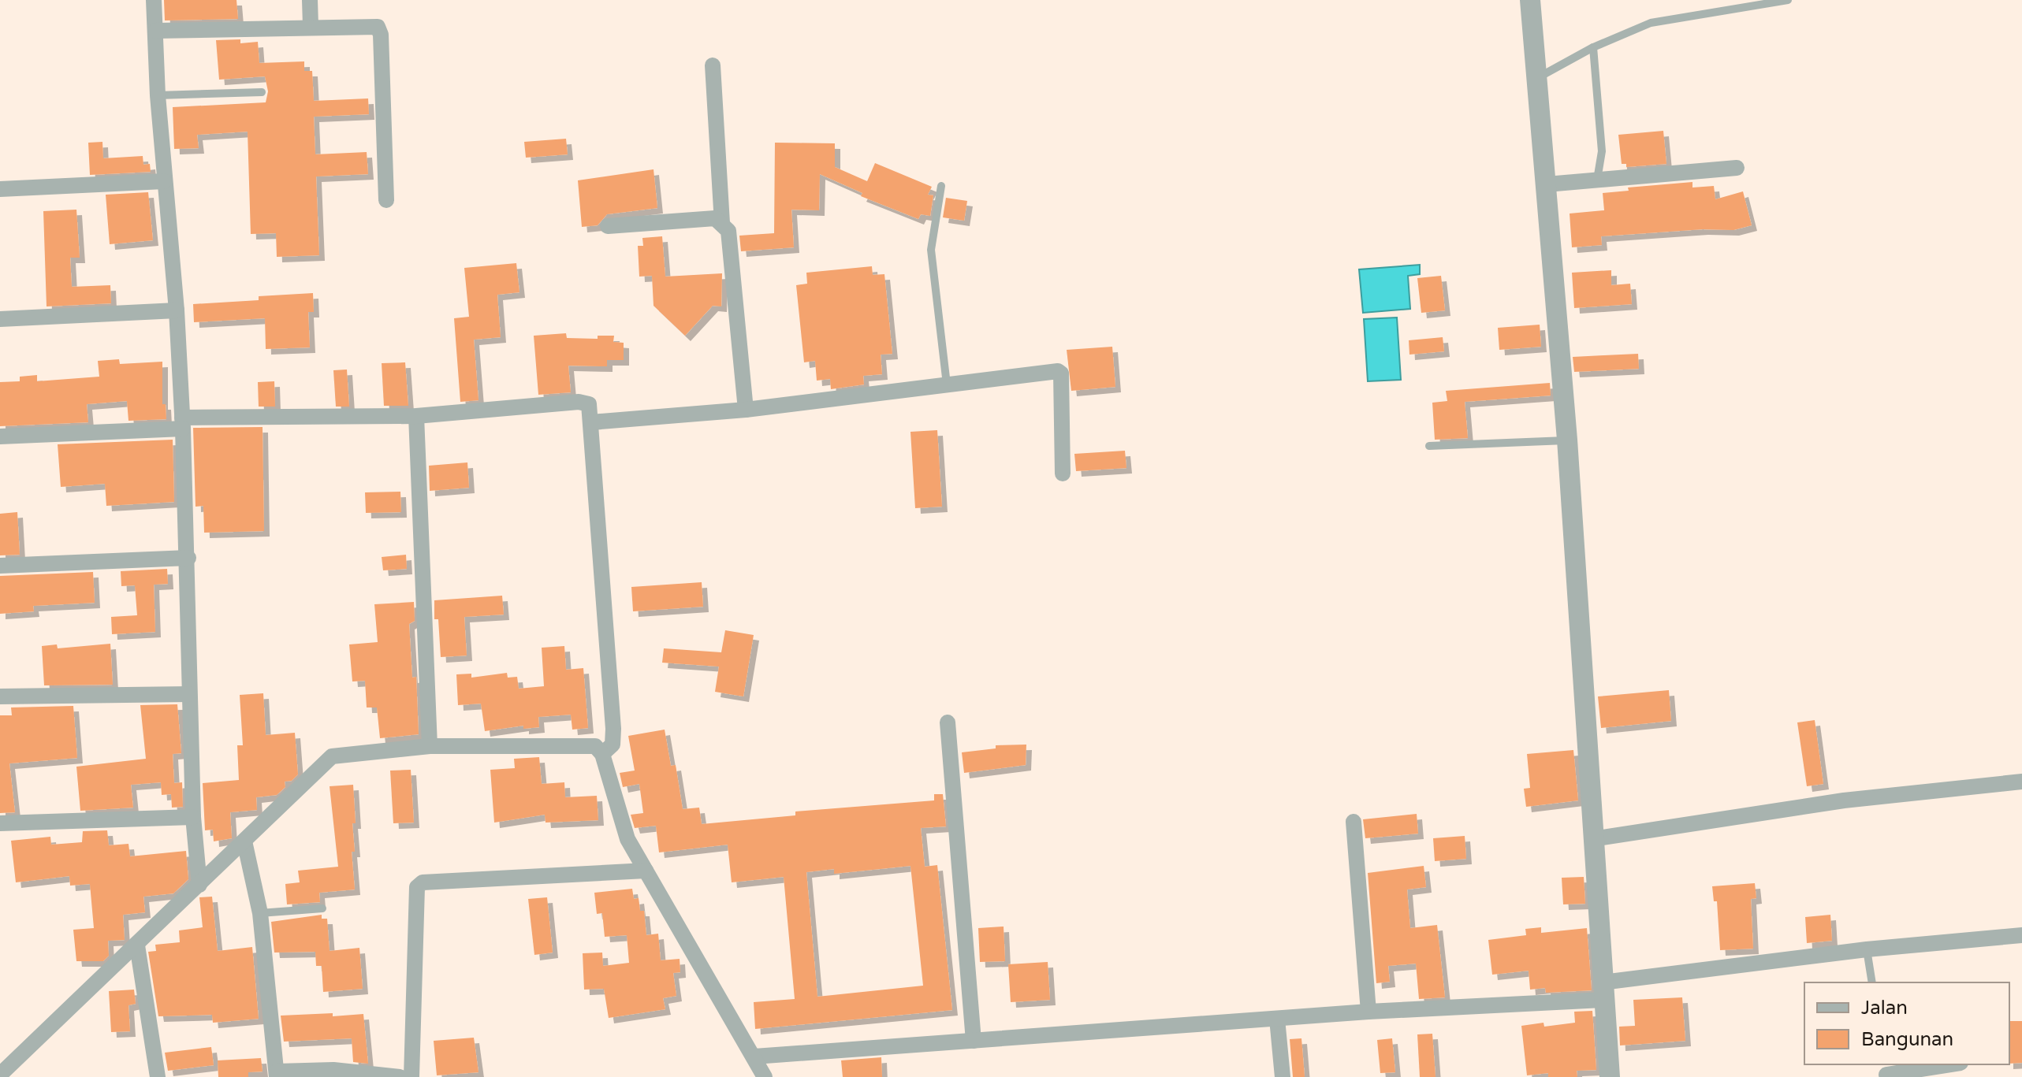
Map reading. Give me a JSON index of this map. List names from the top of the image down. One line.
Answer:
{"legend":["Jalan","Bangunan"]}
